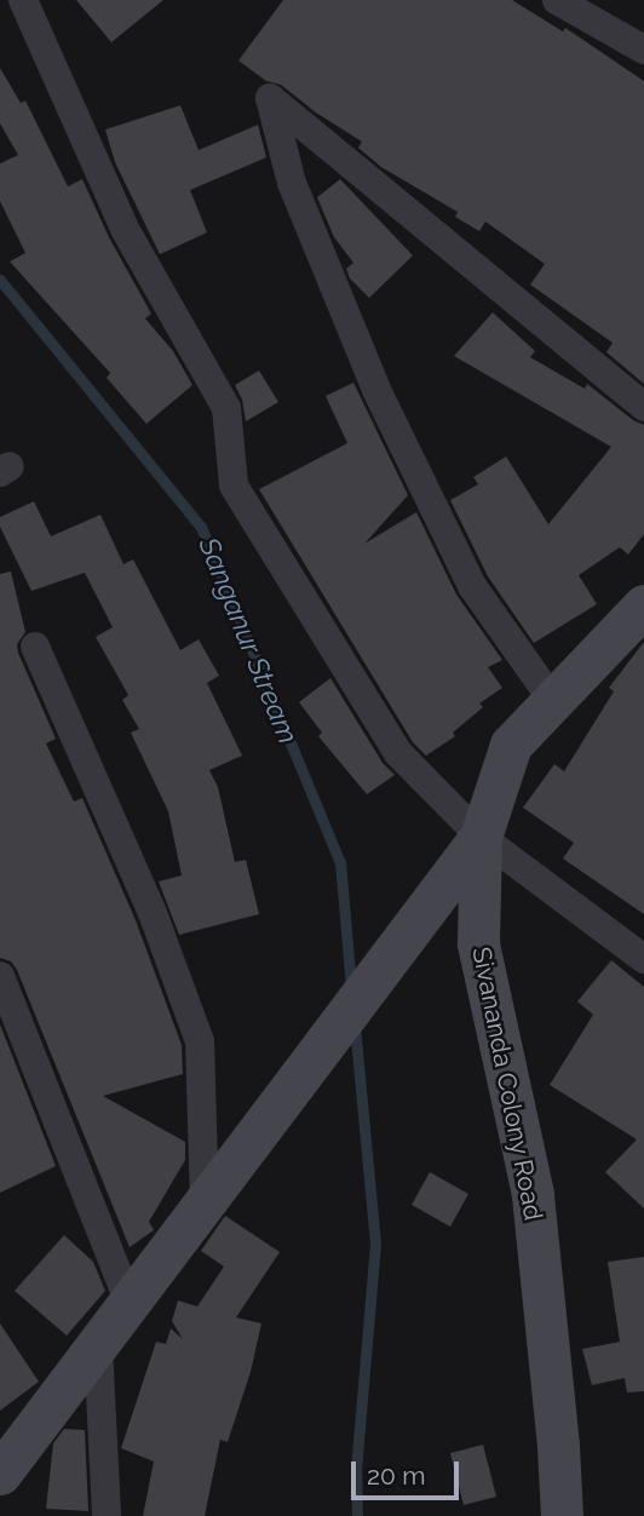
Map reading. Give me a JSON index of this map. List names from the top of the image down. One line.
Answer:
{"streets":{"main road":["Sivananda Colony Road"]},"water":["Sanganur Stream"],"scale_bar":"20 m"}
